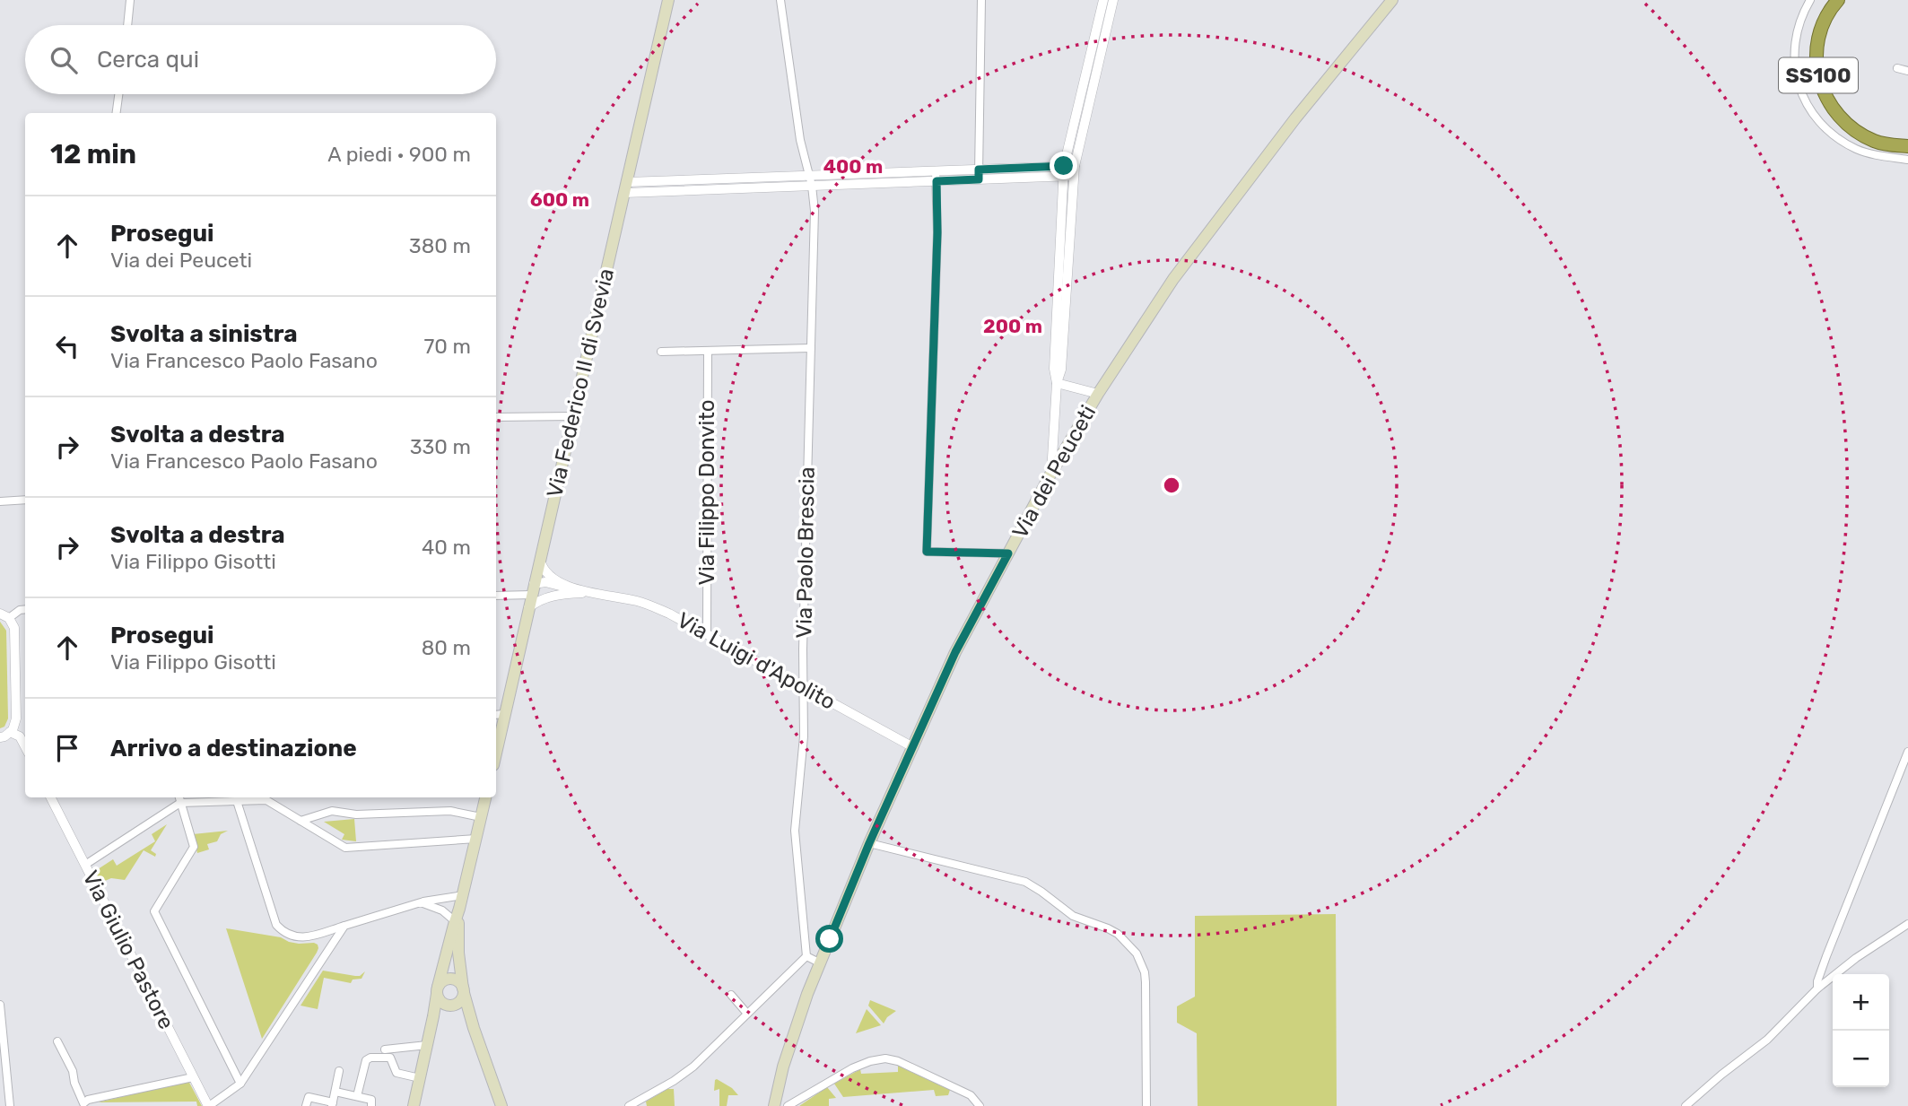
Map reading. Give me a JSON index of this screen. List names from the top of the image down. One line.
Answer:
{"streets":{"highway":["SS100"],"main road":["Via Federico II di Svevia","Via dei Peuceti"],"street":["Via Filippo Donvito","Via Paolo Brescia","Via Luigi d'Apolito","Via Giulio Pastore"]},"crossings":[["Via Federico II di Svevia","Via Luigi d'Apolito"],["Via dei Peuceti","Via Luigi d'Apolito"],["Via Filippo Donvito","Via Luigi d'Apolito"],["Via Paolo Brescia","Via Luigi d'Apolito"]],"page":{"search":"Cerca qui","heading":["12 min","A piedi · 900 m"],"list":[["Prosegui","Via dei Peuceti","380 m"],["Svolta a sinistra","Via Francesco Paolo Fasano","70 m"],["Svolta a destra","Via Francesco Paolo Fasano","330 m"],["Svolta a destra","Via Filippo Gisotti","40 m"],["Prosegui","Via Filippo Gisotti","80 m"],"Arrivo a destinazione"],"map_buttons":["+","−"]},"rings":["400 m","600 m","200 m"]}
